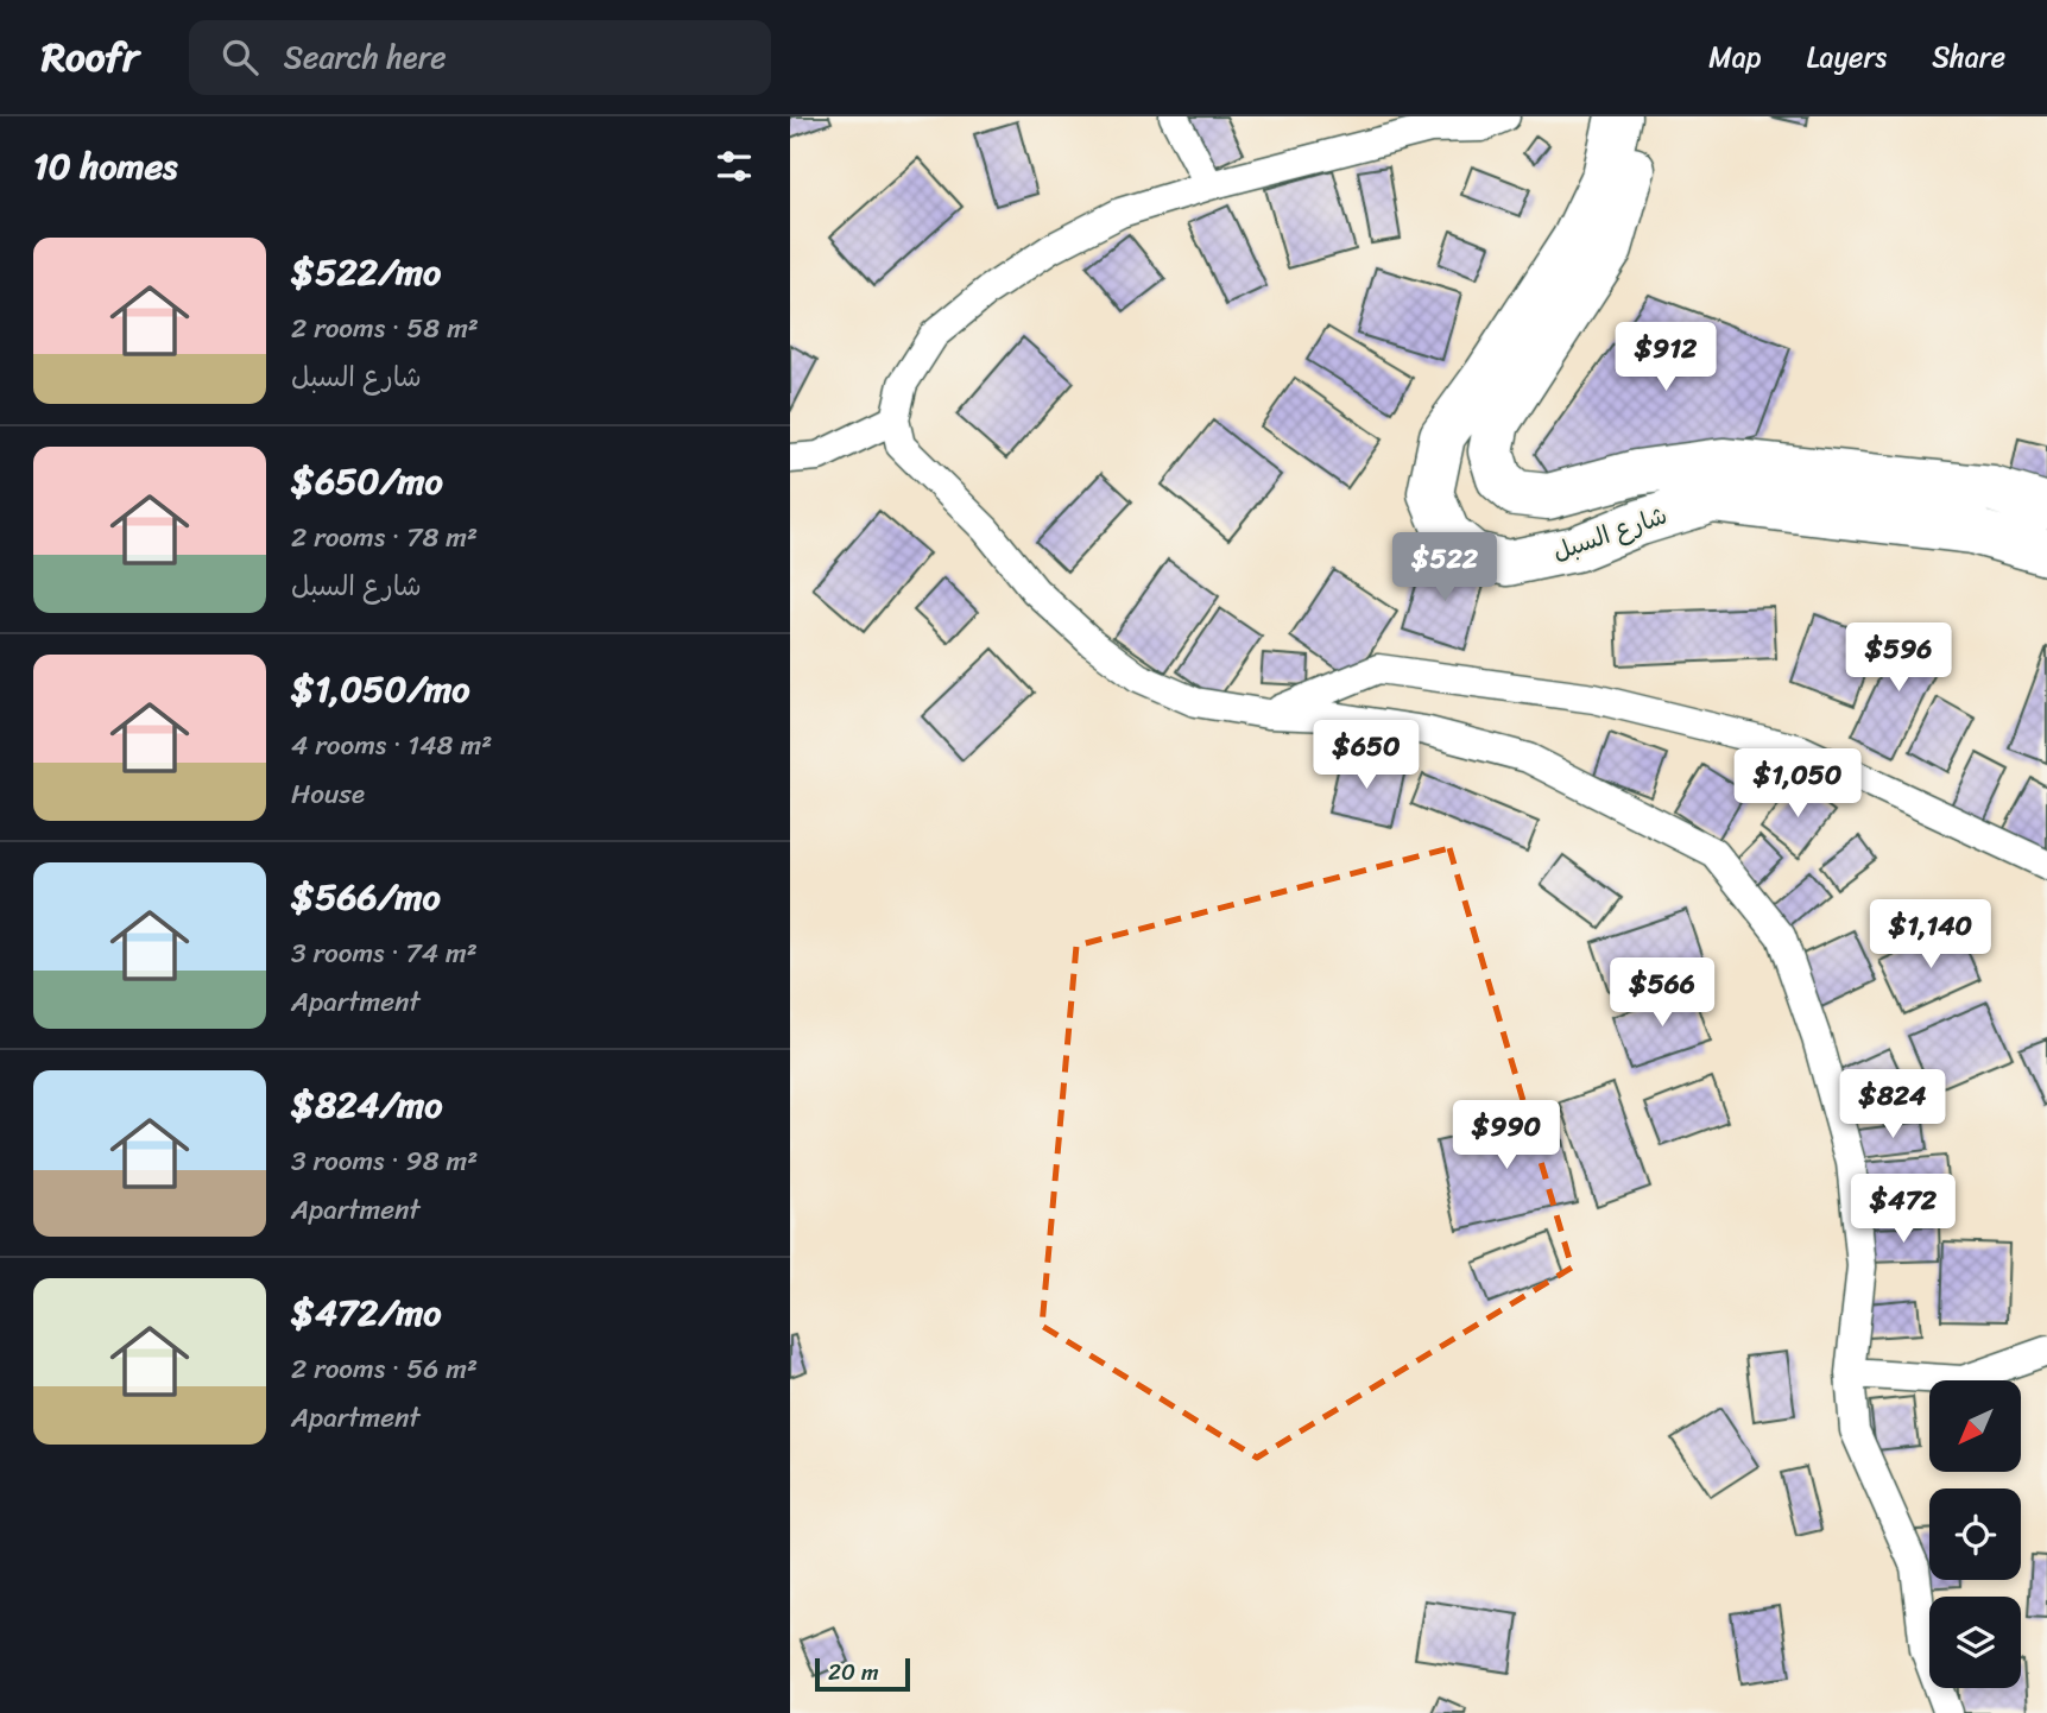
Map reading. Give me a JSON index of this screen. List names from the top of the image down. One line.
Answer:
{"streets":{"main road":["شارع السبل"]},"scale_bar":"20 m","north":"bottom left","page":{"header":"Roofr","search":"Search here","nav":["Map","Layers","Share"],"heading":"10 homes","list":[{"name":"$522/mo","note":"2 rooms · 58 m² · شارع السبل"},{"name":"$650/mo","note":"2 rooms · 78 m² · شارع السبل"},{"name":"$1,050/mo","note":"4 rooms · 148 m² · House"},{"name":"$566/mo","note":"3 rooms · 74 m² · Apartment"},{"name":"$824/mo","note":"3 rooms · 98 m² · Apartment"},{"name":"$472/mo","note":"2 rooms · 56 m² · Apartment"}],"price":["$912","$522","$596","$650","$1,050","$1,140","$566","$824","$990","$472"],"scale":"20 m"}}
